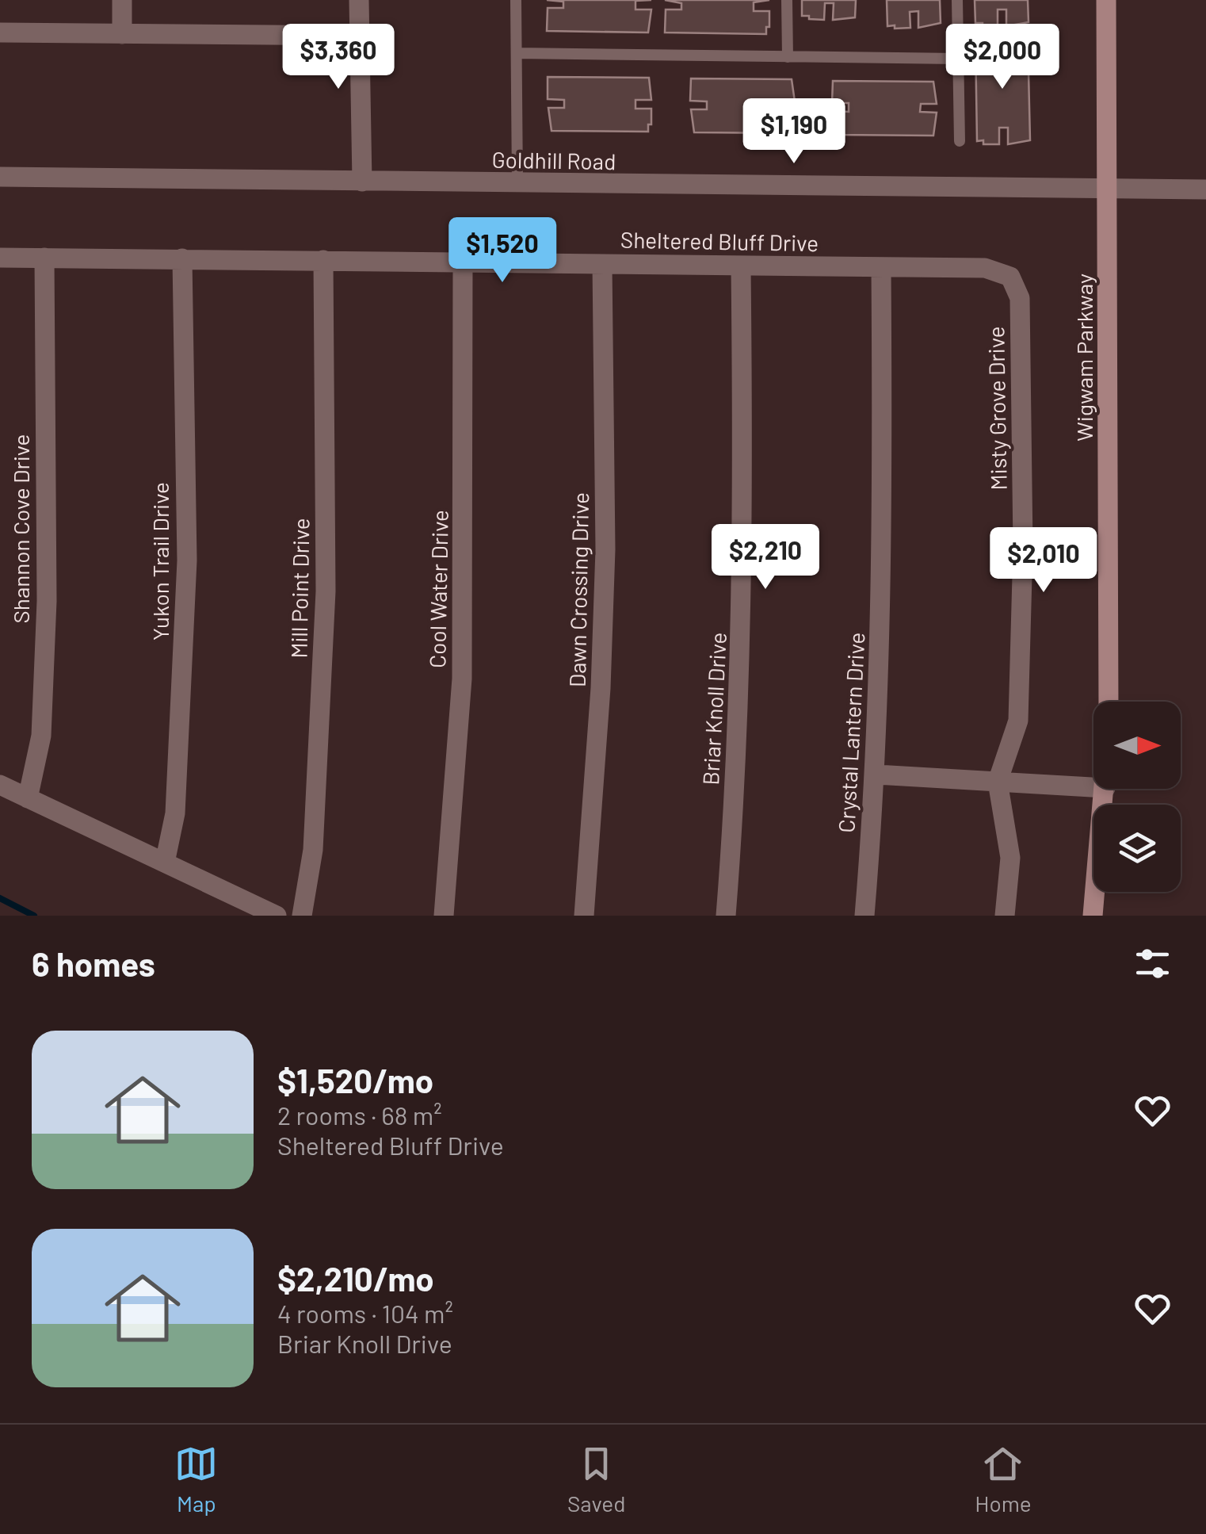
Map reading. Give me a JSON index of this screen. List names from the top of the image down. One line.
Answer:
{"streets":{"main road":["Wigwam Parkway"],"street":["Goldhill Road","Sheltered Bluff Drive","Misty Grove Drive","Shannon Cove Drive","Yukon Trail Drive","Mill Point Drive","Cool Water Drive","Dawn Crossing Drive","Briar Knoll Drive","Crystal Lantern Drive"]},"crossings":[["Goldhill Road","Wigwam Parkway"],["Sheltered Bluff Drive","Misty Grove Drive"],["Sheltered Bluff Drive","Shannon Cove Drive"],["Sheltered Bluff Drive","Yukon Trail Drive"],["Sheltered Bluff Drive","Mill Point Drive"],["Sheltered Bluff Drive","Cool Water Drive"],["Sheltered Bluff Drive","Dawn Crossing Drive"],["Sheltered Bluff Drive","Briar Knoll Drive"],["Sheltered Bluff Drive","Crystal Lantern Drive"]],"north":"right","page":{"price":["$3,360","$2,000","$1,190","$1,520","$2,210","$2,010"],"heading":"6 homes","list":[{"name":"$1,520/mo","note":"2 rooms · 68 m² · Sheltered Bluff Drive"},{"name":"$2,210/mo","note":"4 rooms · 104 m² · Briar Knoll Drive"}],"tabs":["Map","Saved","Home"]}}
